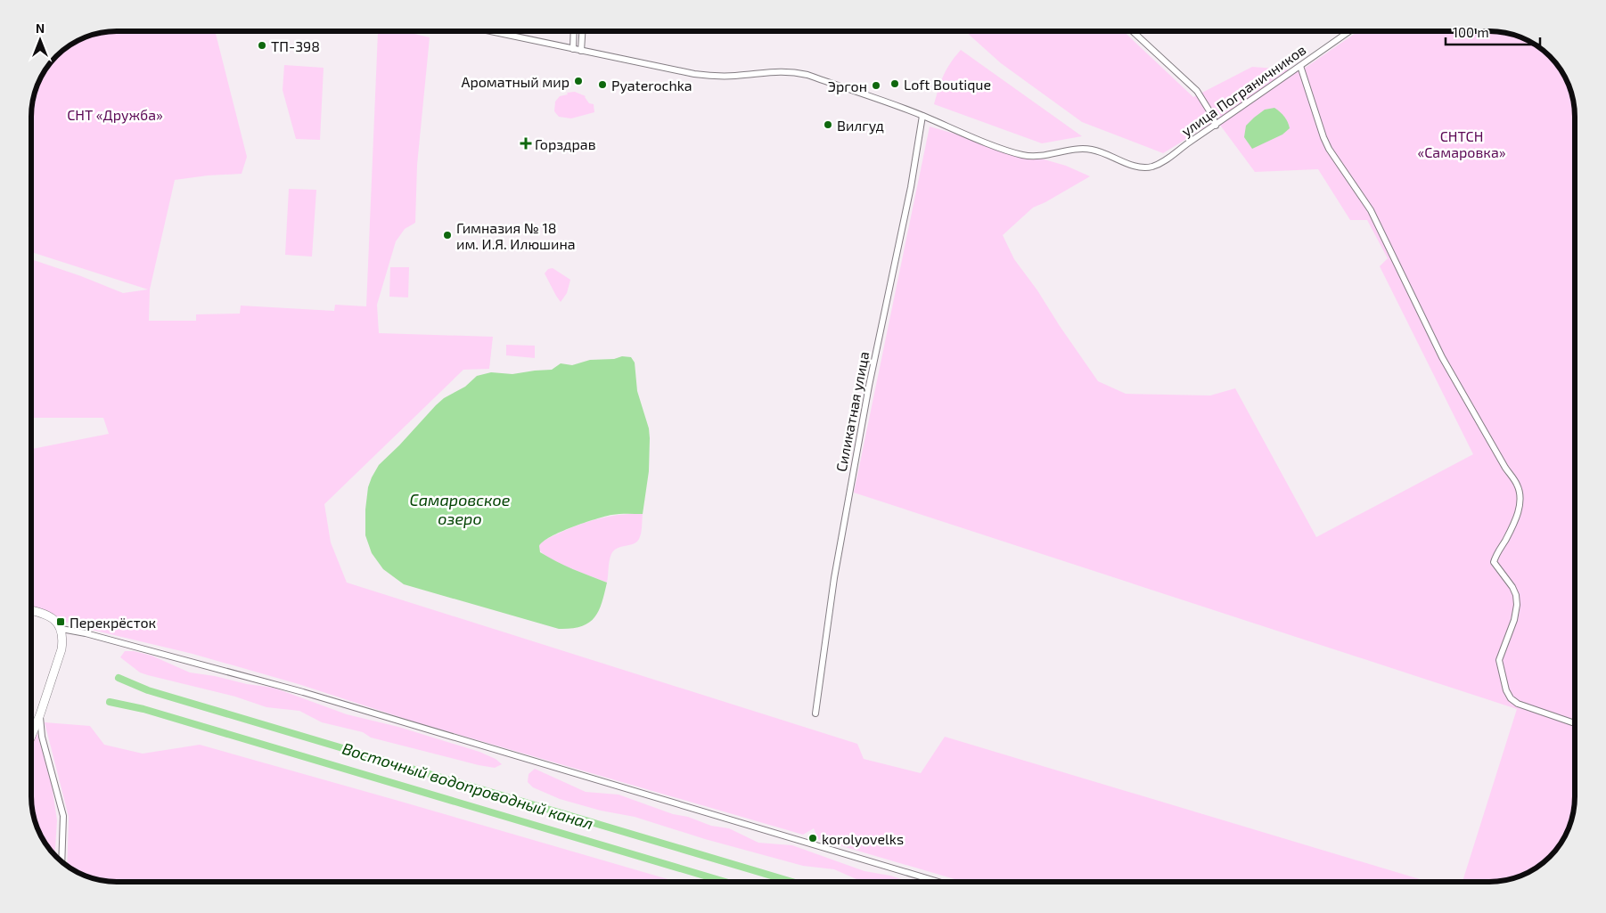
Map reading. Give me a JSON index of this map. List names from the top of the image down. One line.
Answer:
{"streets":{"street":["улица Пограничников","Силикатная улица"]},"crossings":[["улица Пограничников","Силикатная улица"]],"water":["Самаровское озеро","Восточный водопроводный канал"],"parks":["СНТ «Дружба»","СНТСН «Самаровка»"],"places":{"other":["ТП-398","Ароматный мир","Loft Boutique","Pyaterochka","Эргон","Вилгуд","Гимназия № 18 им. И.Я. Илюшина","korolyovelks"],"health":["Горздрав"],"transit":["Перекрёсток"]},"scale_bar":"100 m","north":"top"}
